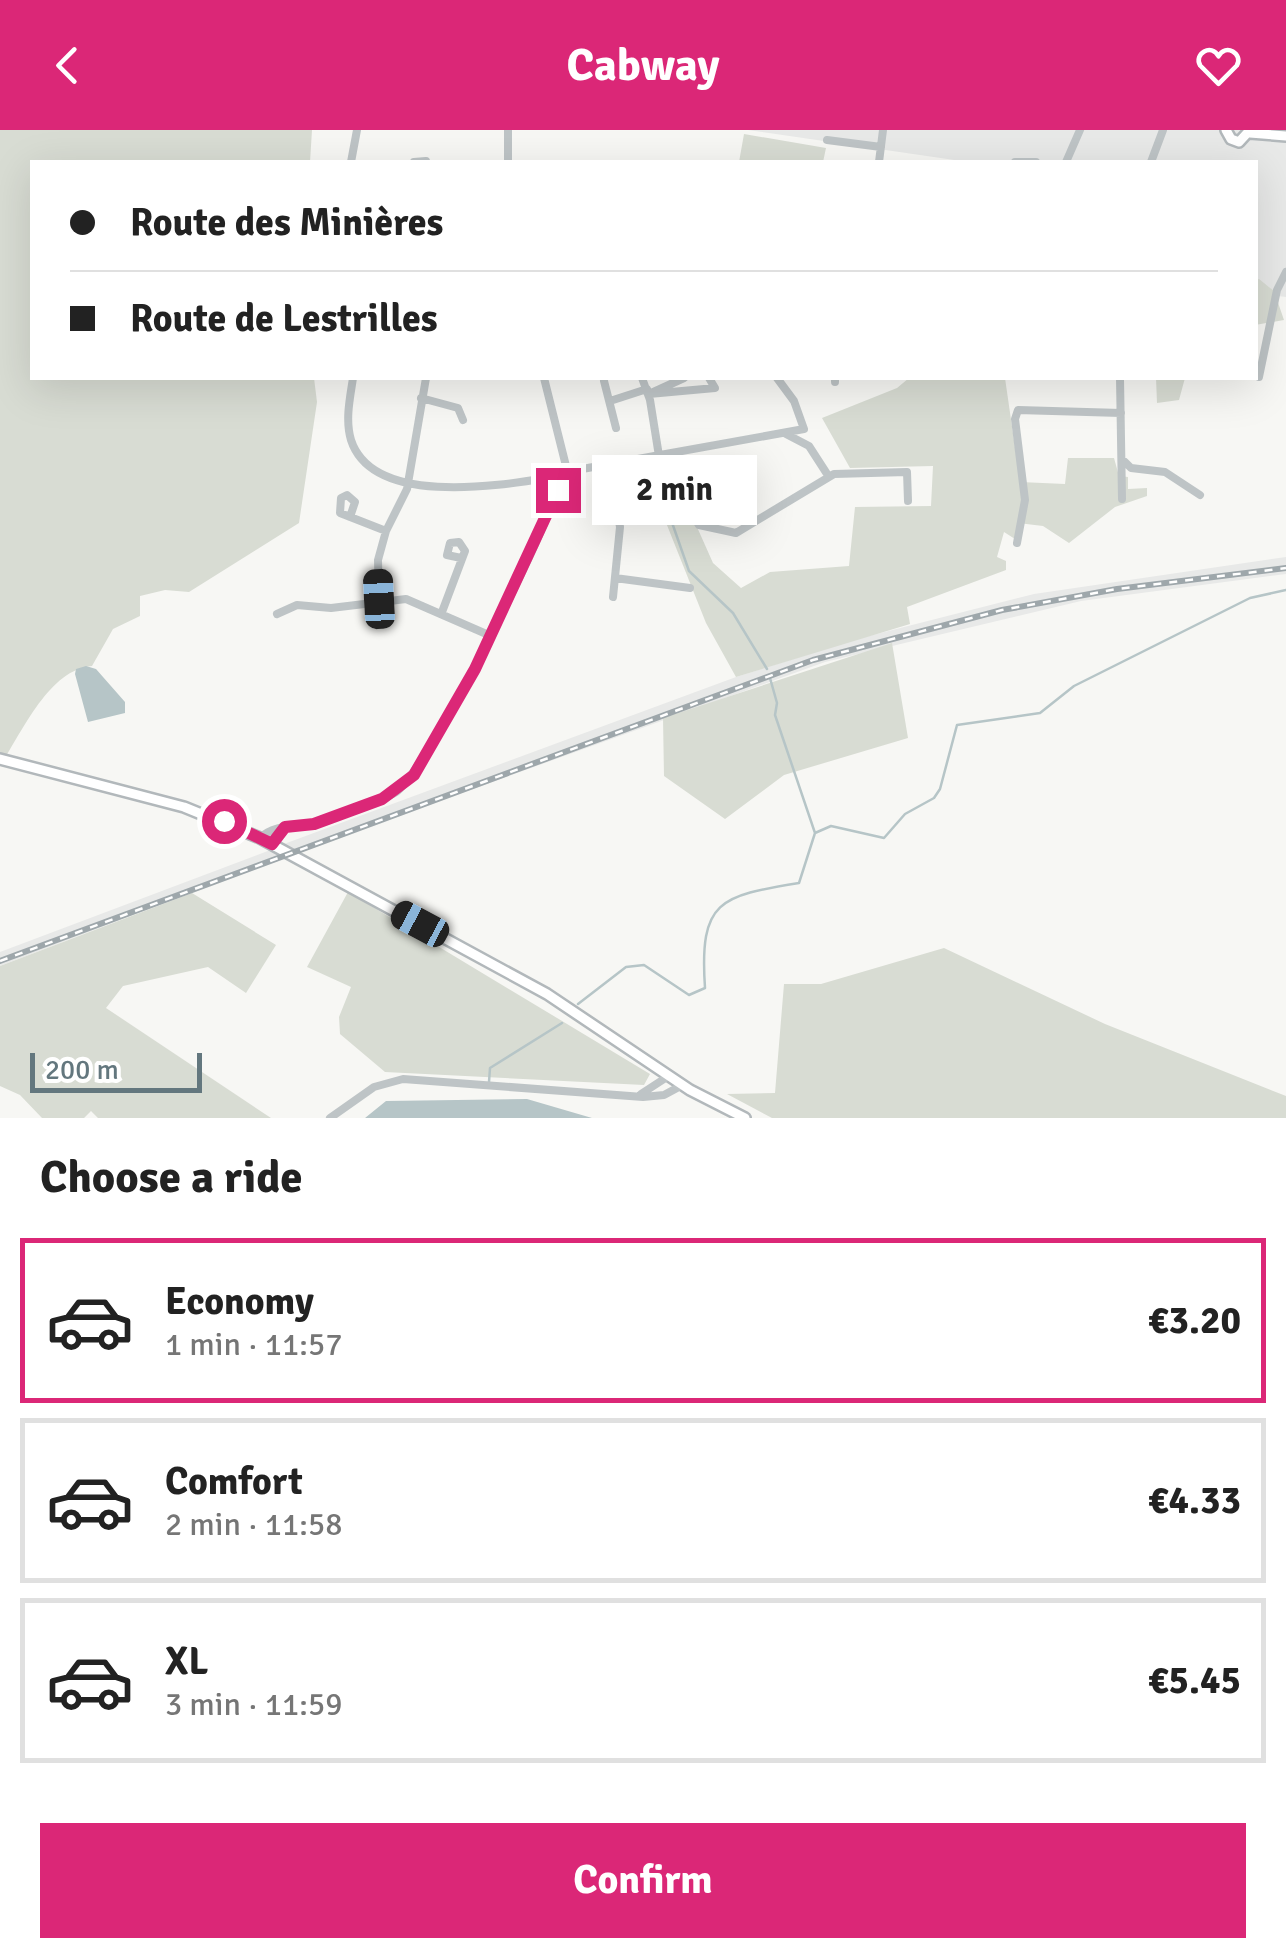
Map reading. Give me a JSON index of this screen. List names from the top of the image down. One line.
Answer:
{"scale_bar":"200 m","page":{"header":"Cabway","banner":["Route des Minières","Route de Lestrilles"],"bubble":"2 min","scale":"200 m","heading":"Choose a ride","list":[{"name":"Economy","note":"1 min · 11:57","value":"€3.20"},{"name":"Comfort","note":"2 min · 11:58","value":"€4.33"},{"name":"XL","note":"3 min · 11:59","value":"€5.45"}],"buttons":"Confirm"}}
